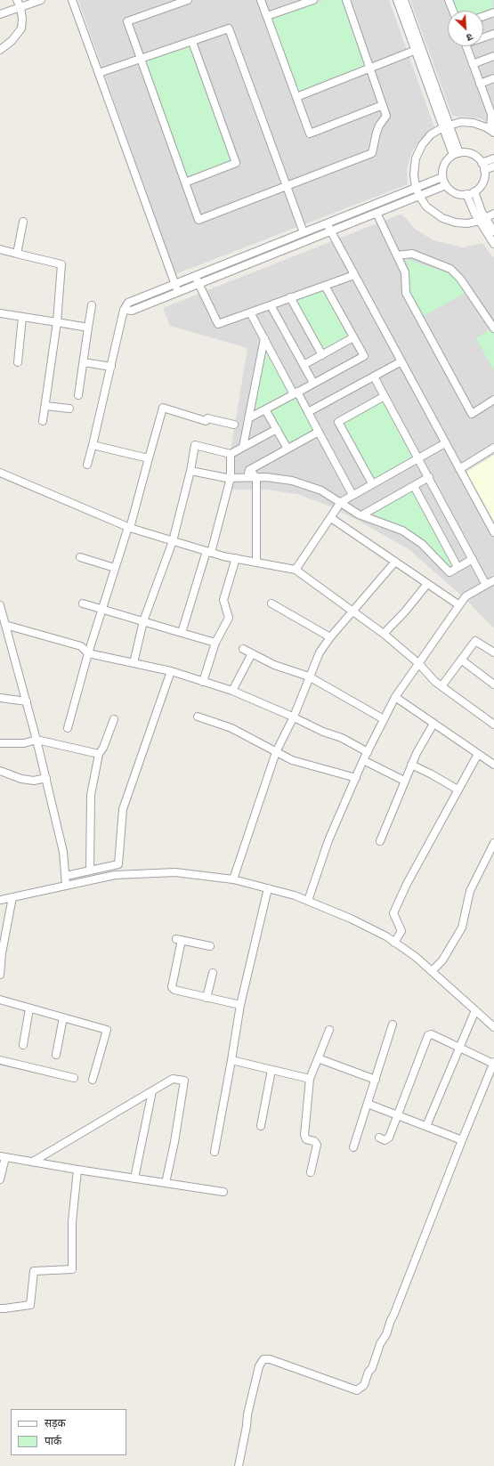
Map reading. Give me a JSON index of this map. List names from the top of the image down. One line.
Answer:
{"legend":["सड़क","पार्क"],"north":"bottom right"}
